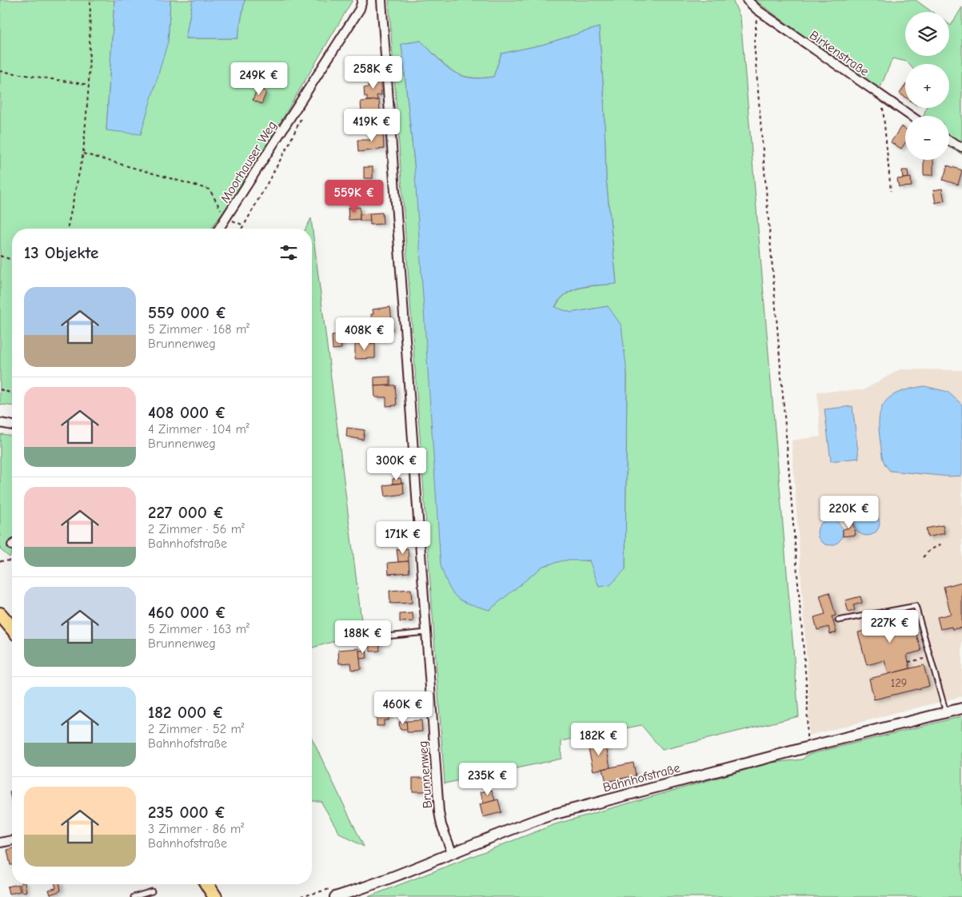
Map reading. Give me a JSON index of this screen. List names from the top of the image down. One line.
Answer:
{"streets":{"street":["Birkenstraße","Moorhauser Weg","Brunnenweg","Bahnhofstraße"]},"crossings":[["Brunnenweg","Bahnhofstraße"]],"house_numbers":["129"],"page":{"map_buttons":["+","−"],"price":["258K €","249K €","419K €","559K €","408K €","300K €","220K €","171K €","227K €","188K €","460K €","182K €","235K €"],"heading":"13 Objekte","list":[{"name":"559 000 €","note":"5 Zimmer · 168 m² · Brunnenweg"},{"name":"408 000 €","note":"4 Zimmer · 104 m² · Brunnenweg"},{"name":"227 000 €","note":"2 Zimmer · 56 m² · Bahnhofstraße"},{"name":"460 000 €","note":"5 Zimmer · 163 m² · Brunnenweg"},{"name":"182 000 €","note":"2 Zimmer · 52 m² · Bahnhofstraße"},{"name":"235 000 €","note":"3 Zimmer · 86 m² · Bahnhofstraße"}]}}
